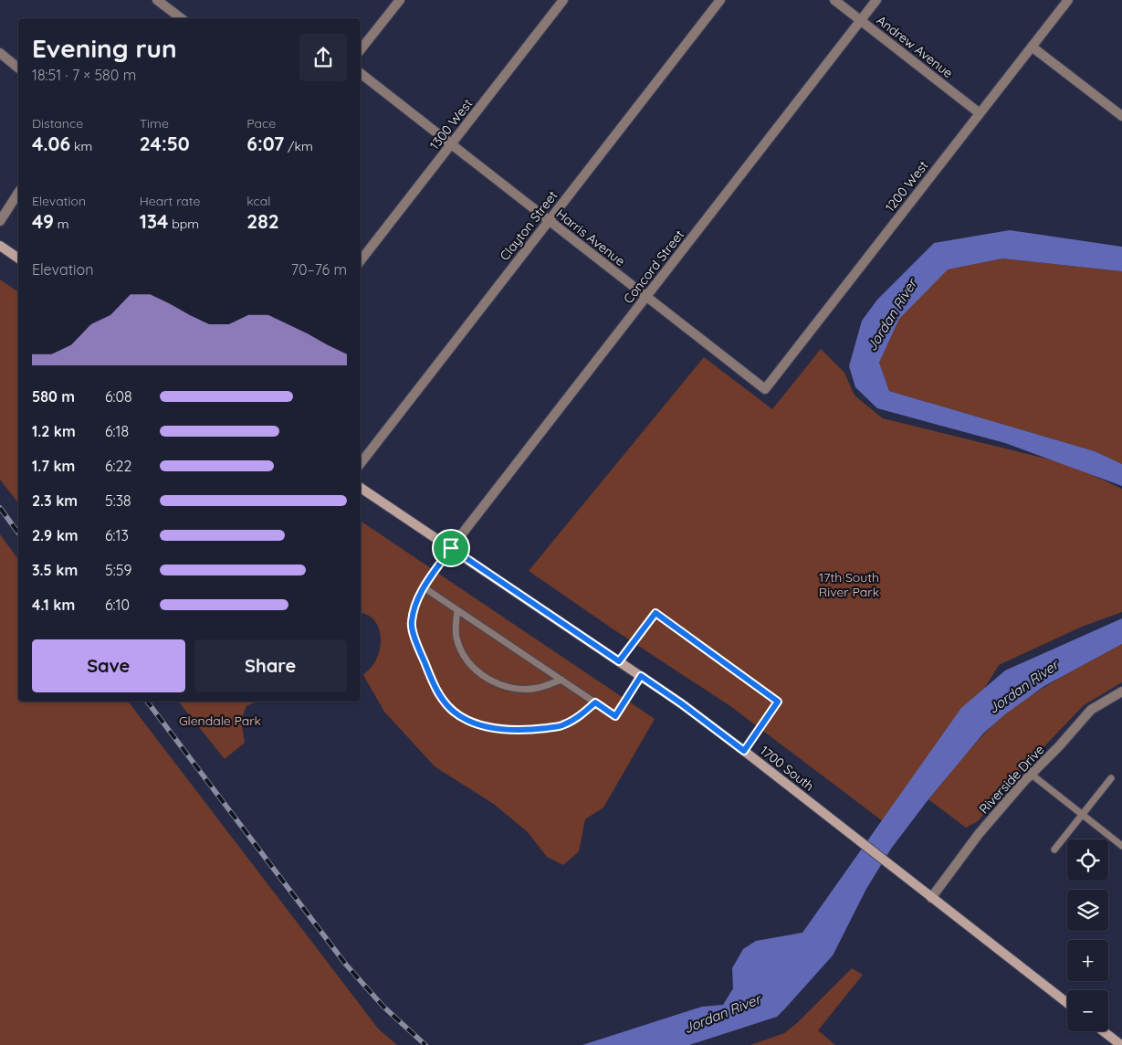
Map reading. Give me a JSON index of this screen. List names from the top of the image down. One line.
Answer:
{"streets":{"street":["Andrew Avenue","1300 West","1200 West","Clayton Street","Harris Avenue","Concord Street","1700 South","Riverside Drive"]},"crossings":[["Andrew Avenue","1200 West"],["Andrew Avenue","Concord Street"],["1300 West","Harris Avenue"],["1200 West","Harris Avenue"],["Clayton Street","Harris Avenue"],["Harris Avenue","Concord Street"],["Concord Street","1700 South"],["1700 South","Riverside Drive"]],"water":["Jordan River"],"parks":["17th South River Park","Glendale Park"],"page":{"heading":["Evening run","18:51 · 7 × 580 m"],"stats":[["Distance","4.06 km"],["Time","24:50"],["Pace","6:07 /km"],["Elevation","49 m"],["Heart rate","134 bpm"],["kcal","282"]],"chart":["Elevation","70–76 m"],"list":[{"name":"580 m","note":"6:08"},{"name":"1.2 km","note":"6:18"},{"name":"1.7 km","note":"6:22"},{"name":"2.3 km","note":"5:38"},{"name":"2.9 km","note":"6:13"},{"name":"3.5 km","note":"5:59"},{"name":"4.1 km","note":"6:10"}],"buttons":["Save","Share"],"map_buttons":["+","−"]}}
